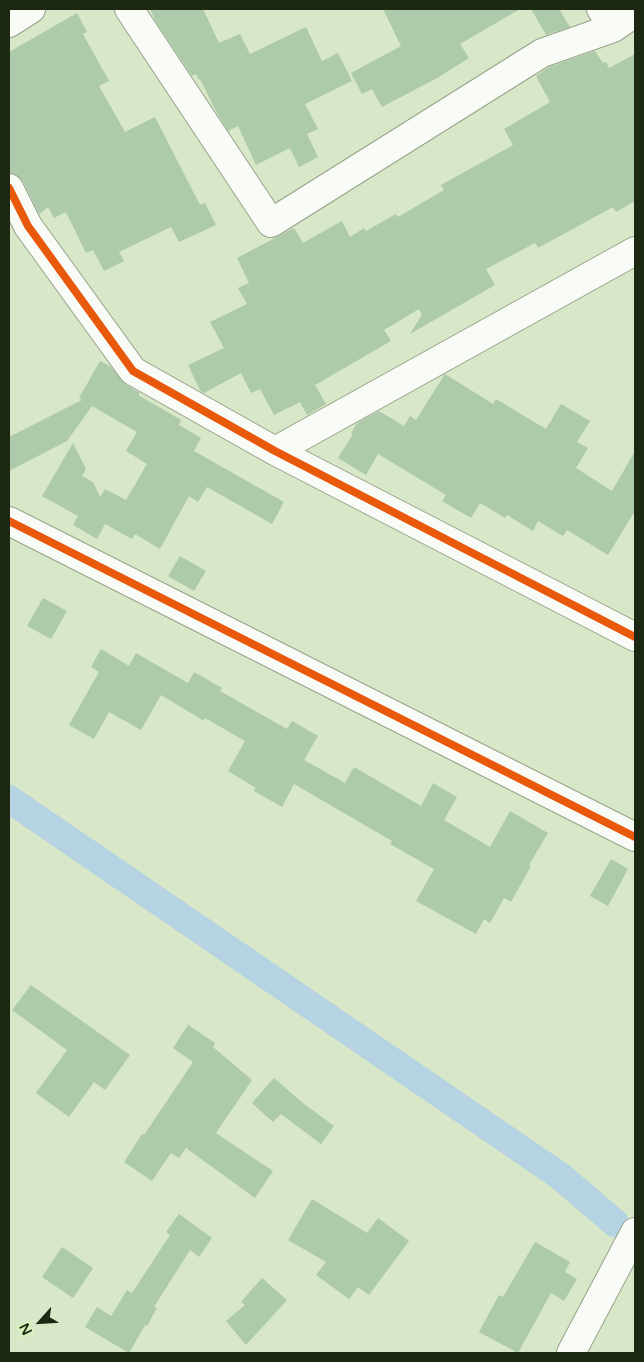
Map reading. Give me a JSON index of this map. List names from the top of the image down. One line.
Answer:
{"north":"bottom left"}
